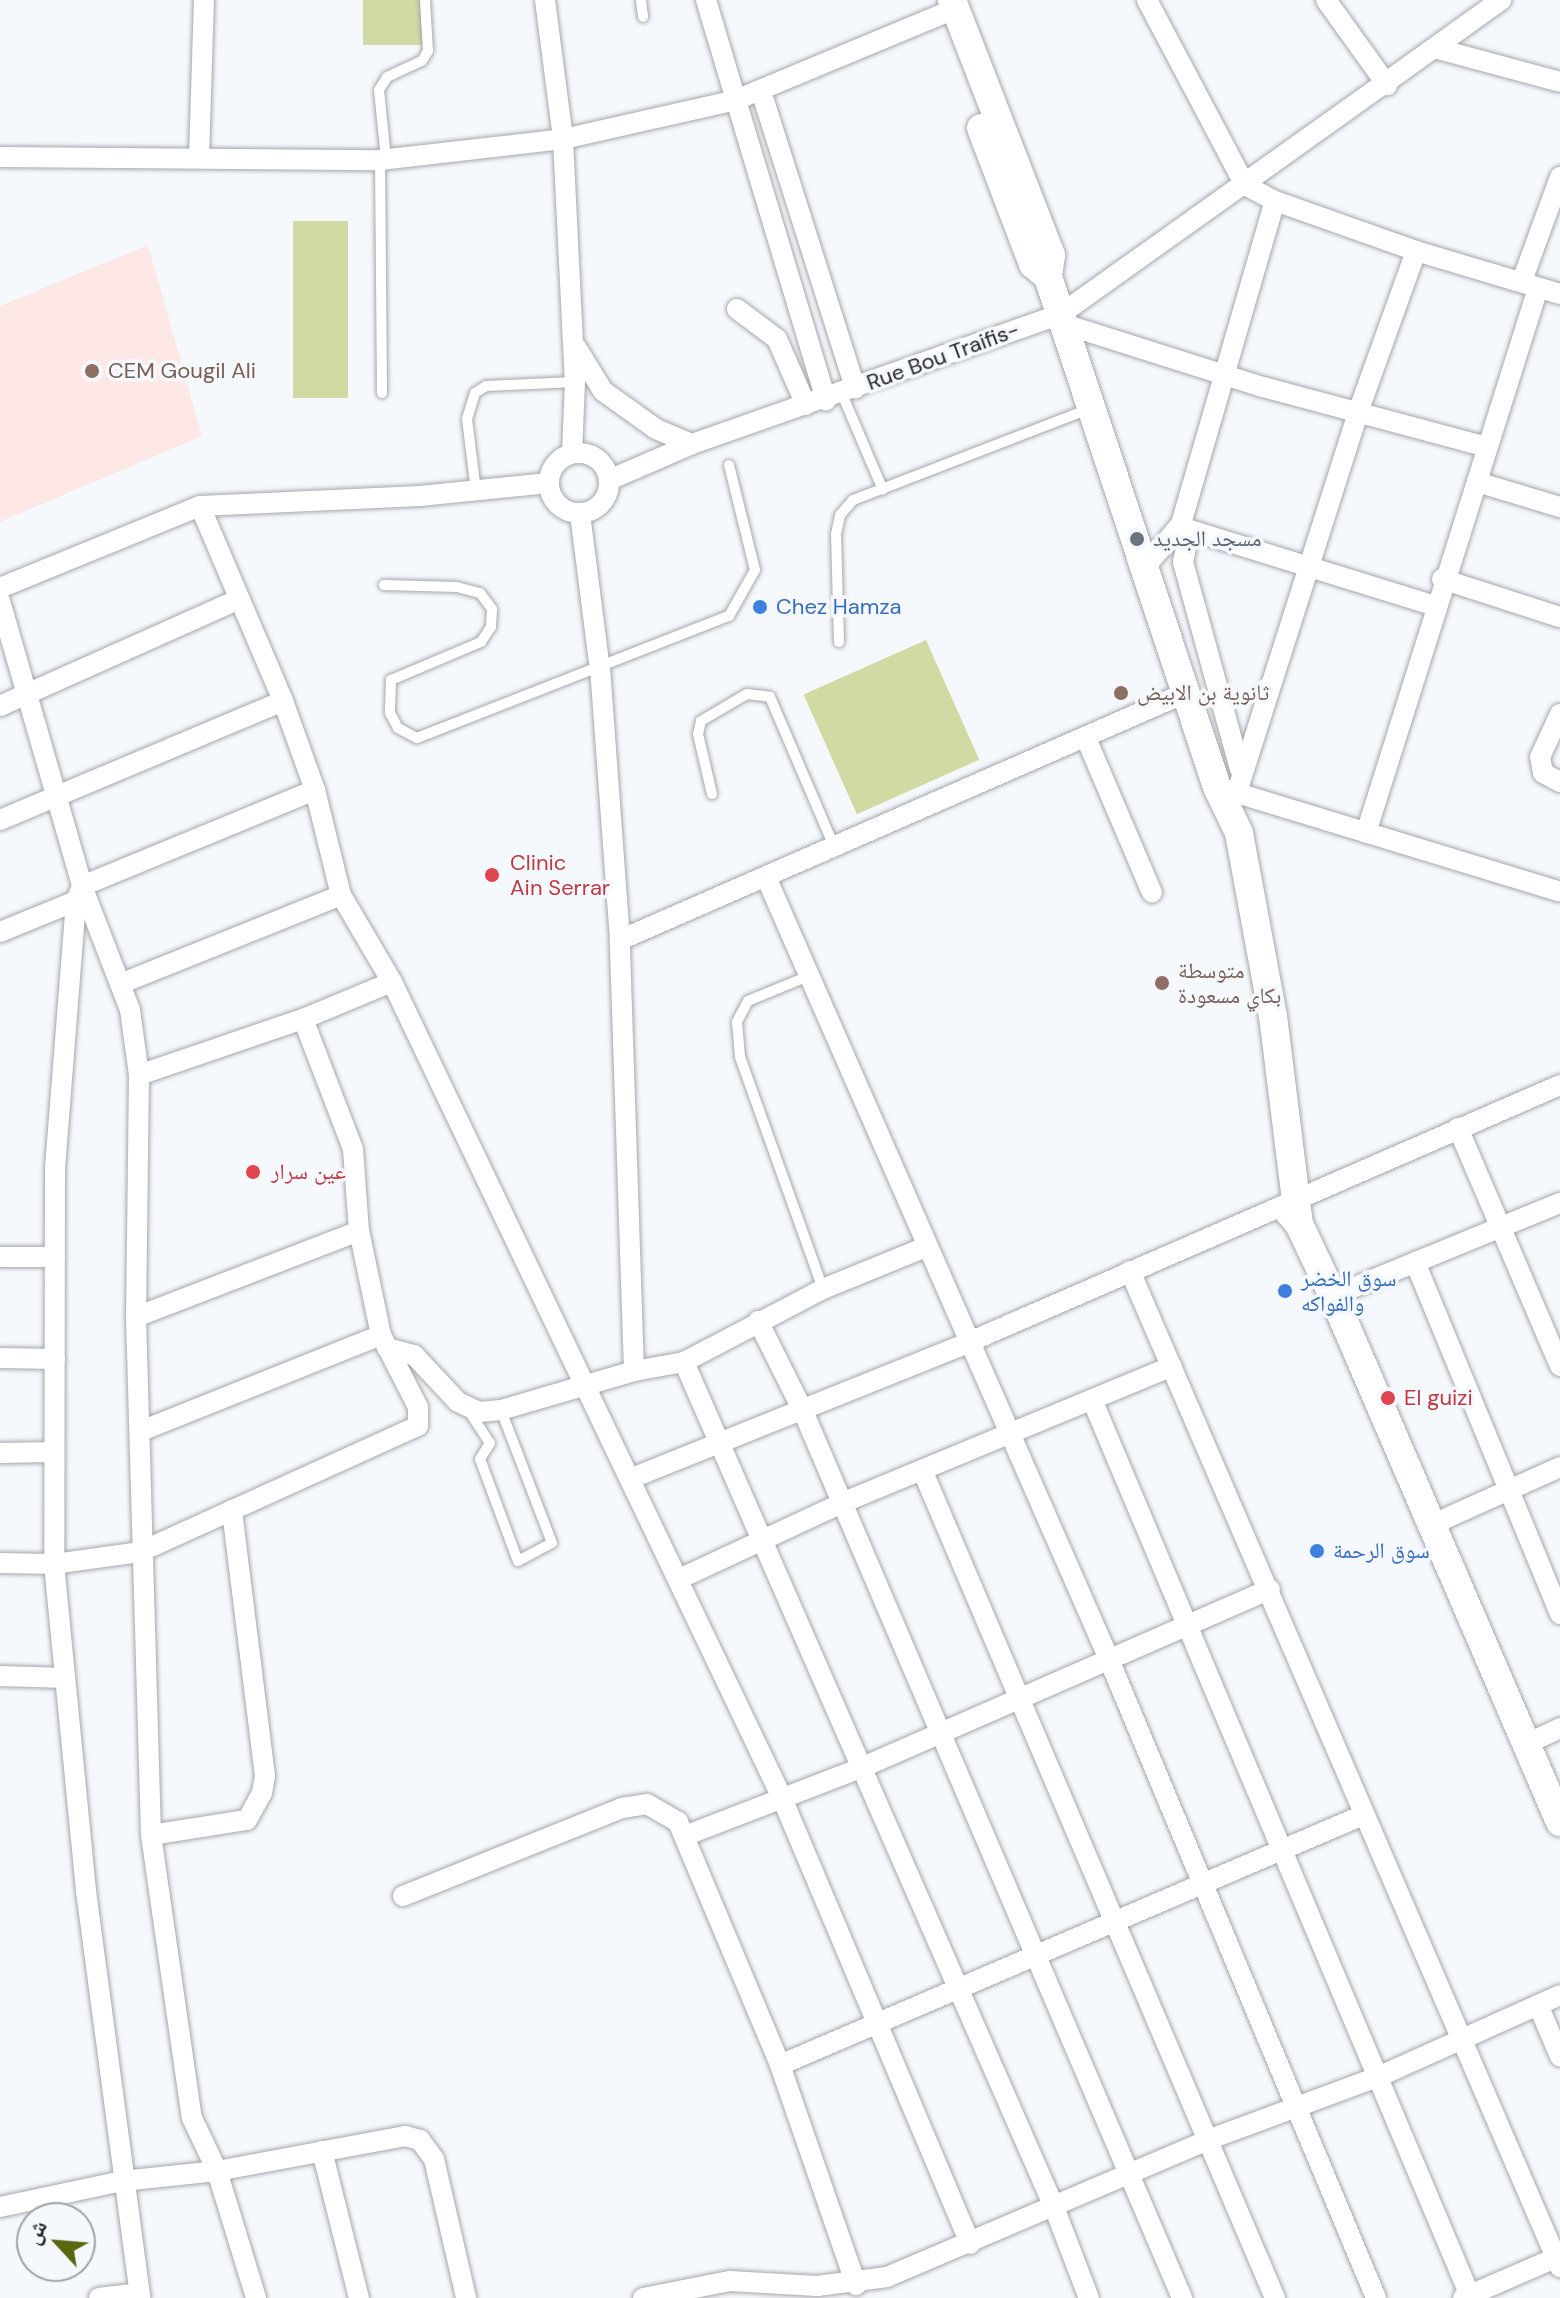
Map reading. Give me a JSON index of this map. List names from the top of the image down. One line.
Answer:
{"streets":{"street":["Rue Bou Traifis-"]},"places":["CEM Gougil Ali","مسجد الجديد","Chez Hamza","ثانوية بن الابيض","Clinic Ain Serrar","متوسطة بكاي مسعودة","عين سرار","سوق الخضر والفواكه","El guizi","سوق الرحمة"],"north":"top left"}
